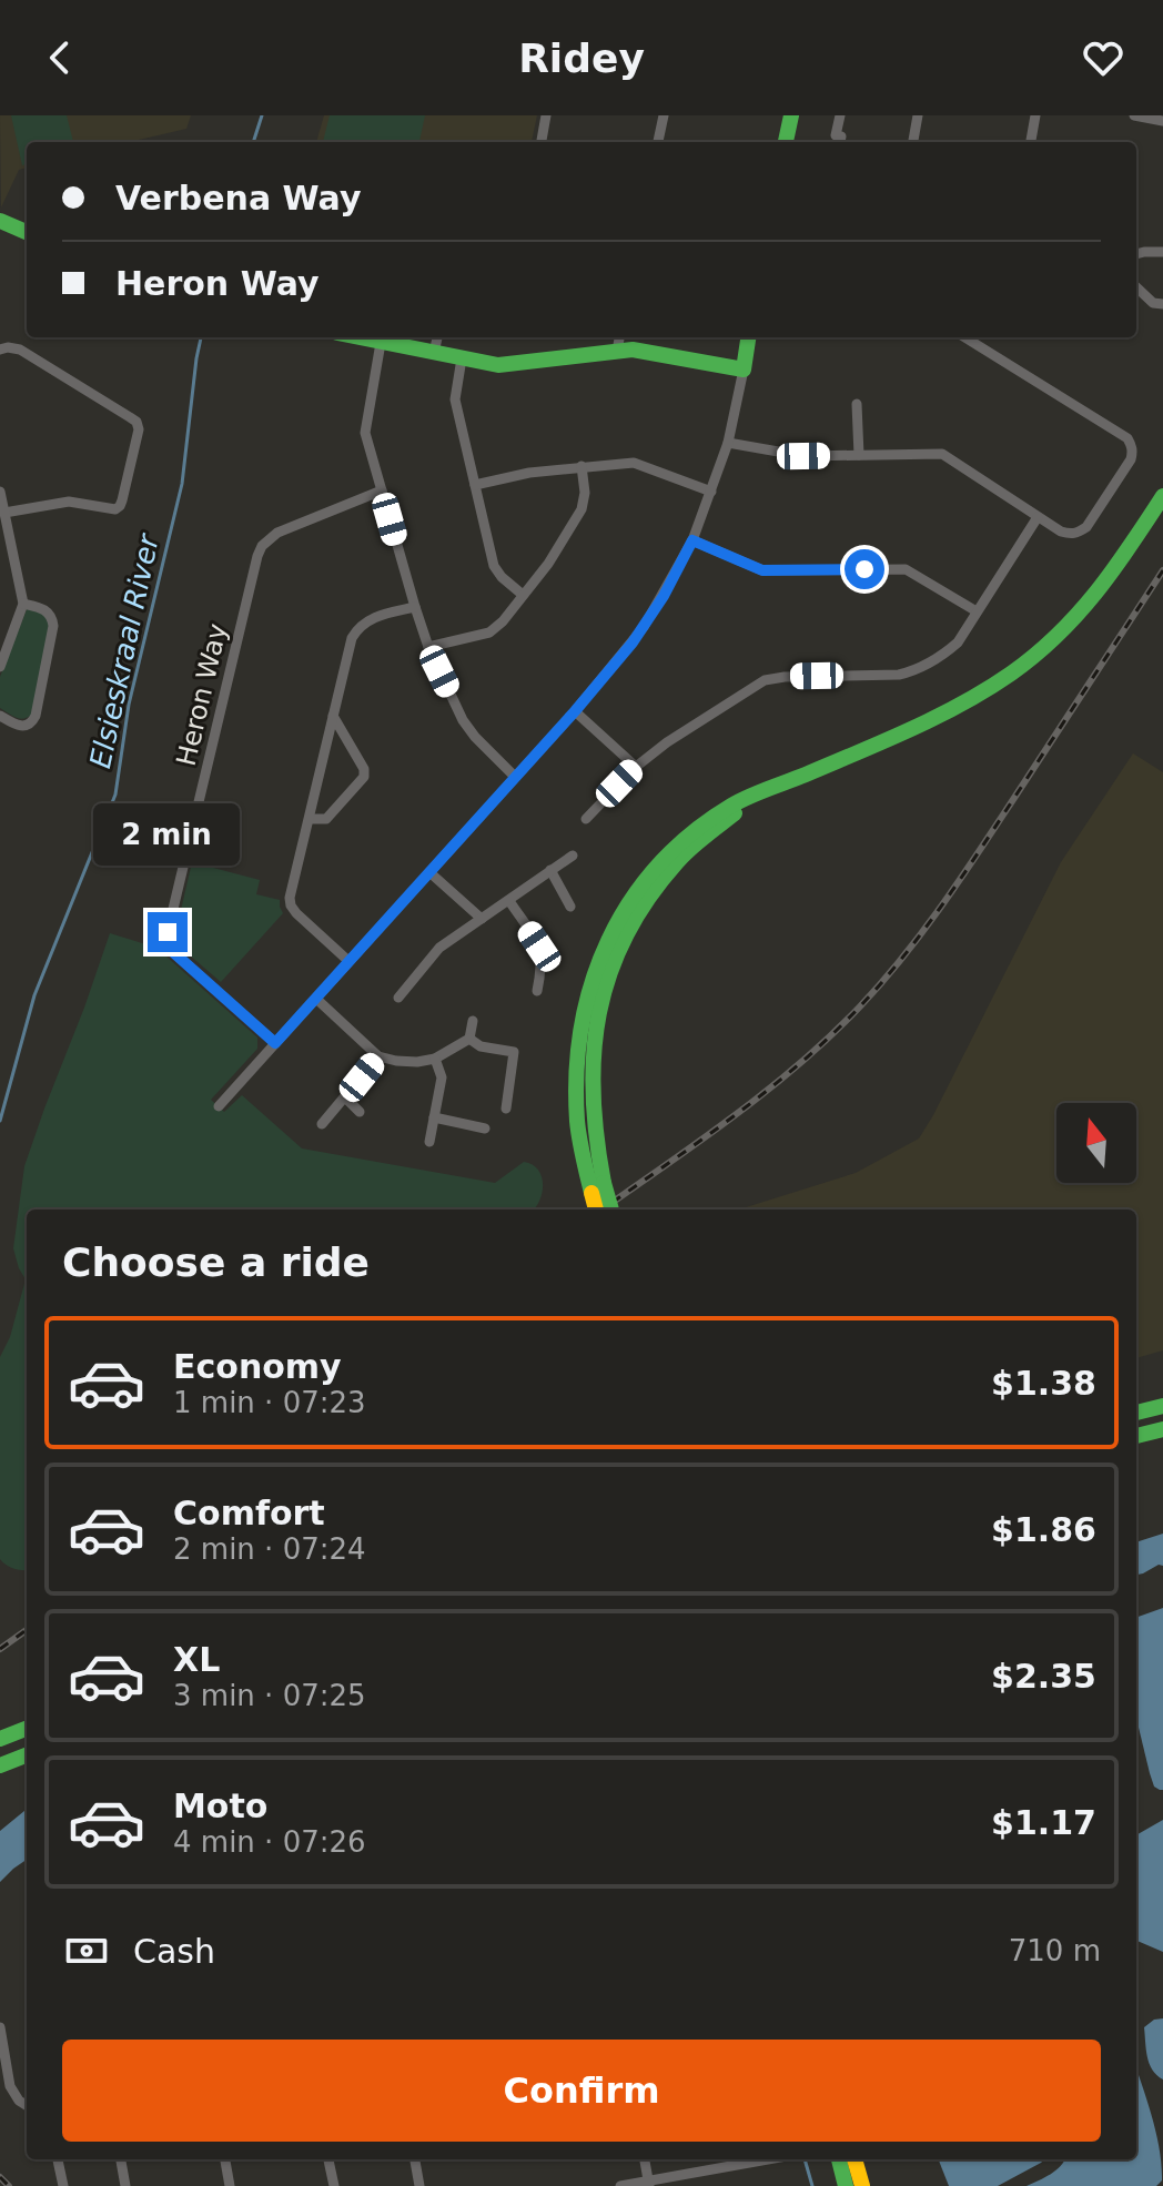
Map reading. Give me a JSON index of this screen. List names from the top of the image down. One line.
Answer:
{"streets":{"street":["Heron Way"]},"water":["Elsieskraal River"],"north":"top","page":{"header":"Ridey","banner":["Verbena Way","Heron Way"],"bubble":"2 min","heading":"Choose a ride","list":[{"name":"Economy","note":"1 min · 07:23","value":"$1.38"},{"name":"Comfort","note":"2 min · 07:24","value":"$1.86"},{"name":"XL","note":"3 min · 07:25","value":"$2.35"},{"name":"Moto","note":"4 min · 07:26","value":"$1.17"}],"pay":["Cash","710 m"],"buttons":"Confirm"}}
